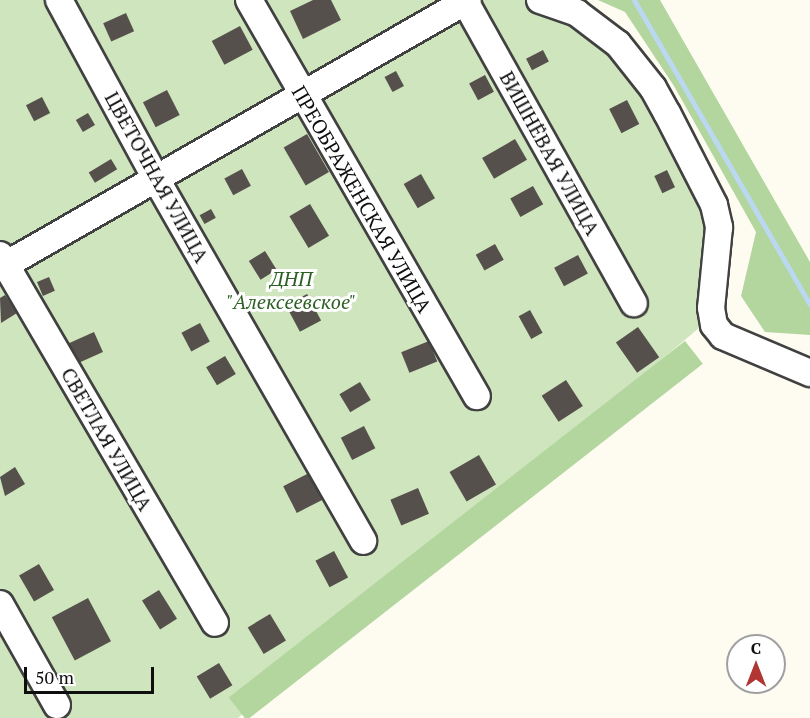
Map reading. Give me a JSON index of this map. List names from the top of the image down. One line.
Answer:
{"streets":{"street":["ВИШНЁВАЯ УЛИЦА","ЦВЕТОЧНАЯ УЛИЦА","ПРЕОБРАЖЕНСКАЯ УЛИЦА","СВЕТЛАЯ УЛИЦА"]},"parks":["ДНП \"Алексеевское\""],"scale_bar":"50 m","north":"top"}
